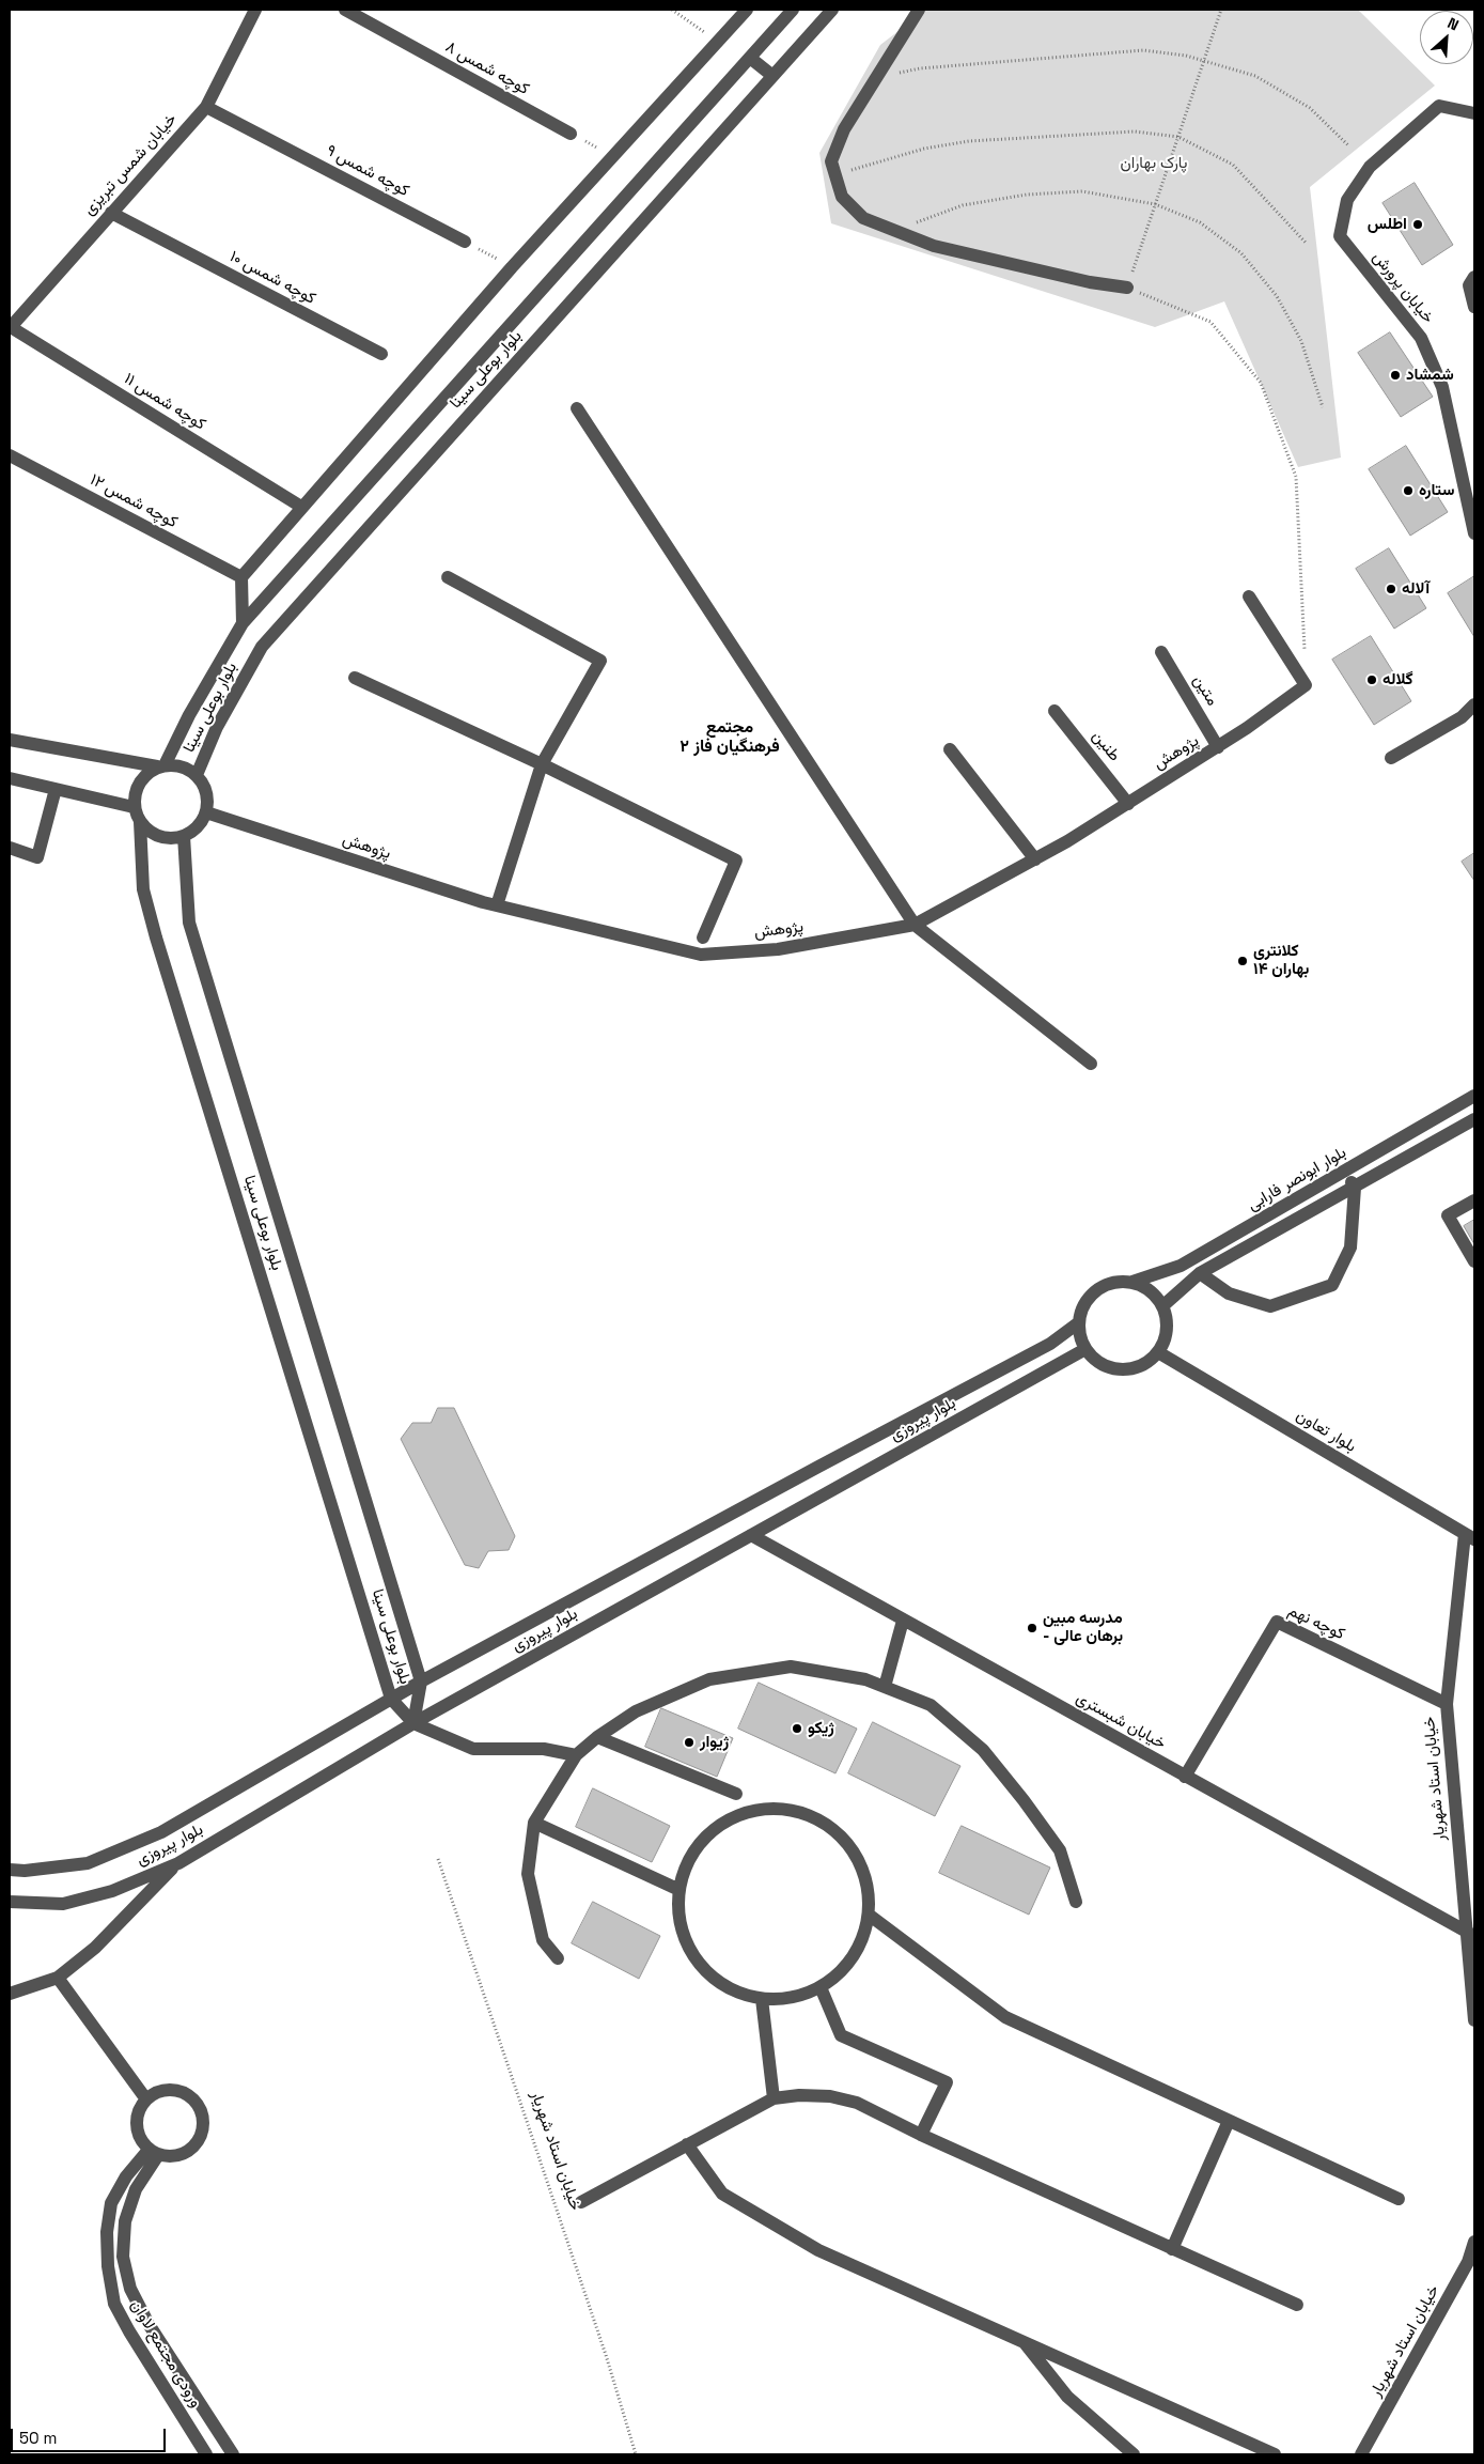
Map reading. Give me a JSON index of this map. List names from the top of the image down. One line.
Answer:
{"streets":{"street":["کوچه شمس ۸","خیابان شمس تبریزی","کوچه شمس ۹","کوچه شمس ۱۰","خیابان پرورش","بلوار بوعلی سینا","کوچه شمس ۱۱","کوچه شمس ۱۲","متین","طنین","پژوهش","بلوار ابونصر فارابی","بلوار پیروزی","بلوار تعاون","کوچه نهم","خیابان شبستری","خیابان استاد شهریار","ورودی مجتمع لاوان"]},"crossings":[["خیابان شمس تبریزی","کوچه شمس ۹"],["خیابان شمس تبریزی","کوچه شمس ۱۰"],["خیابان شمس تبریزی","کوچه شمس ۱۱"],["بلوار بوعلی سینا","پژوهش"],["بلوار بوعلی سینا","بلوار پیروزی"],["متین","پژوهش"],["طنین","پژوهش"],["بلوار ابونصر فارابی","بلوار پیروزی"],["بلوار ابونصر فارابی","بلوار تعاون"],["بلوار پیروزی","بلوار تعاون"],["بلوار پیروزی","خیابان شبستری"],["بلوار تعاون","خیابان استاد شهریار"],["کوچه نهم","خیابان شبستری"],["کوچه نهم","خیابان استاد شهریار"],["خیابان شبستری","خیابان استاد شهریار"]],"districts":["مجتمع فرهنگیان فاز ۲"],"parks":["پارک بهاران"],"places":["اطلس","شمشاد","ستاره","آلاله","گلاله","کلانتری ۱۴ بهاران","مدرسه مبین - برهان عالی","ژیکو","ژیوار"],"scale_bar":"50 m","north":"top right"}
